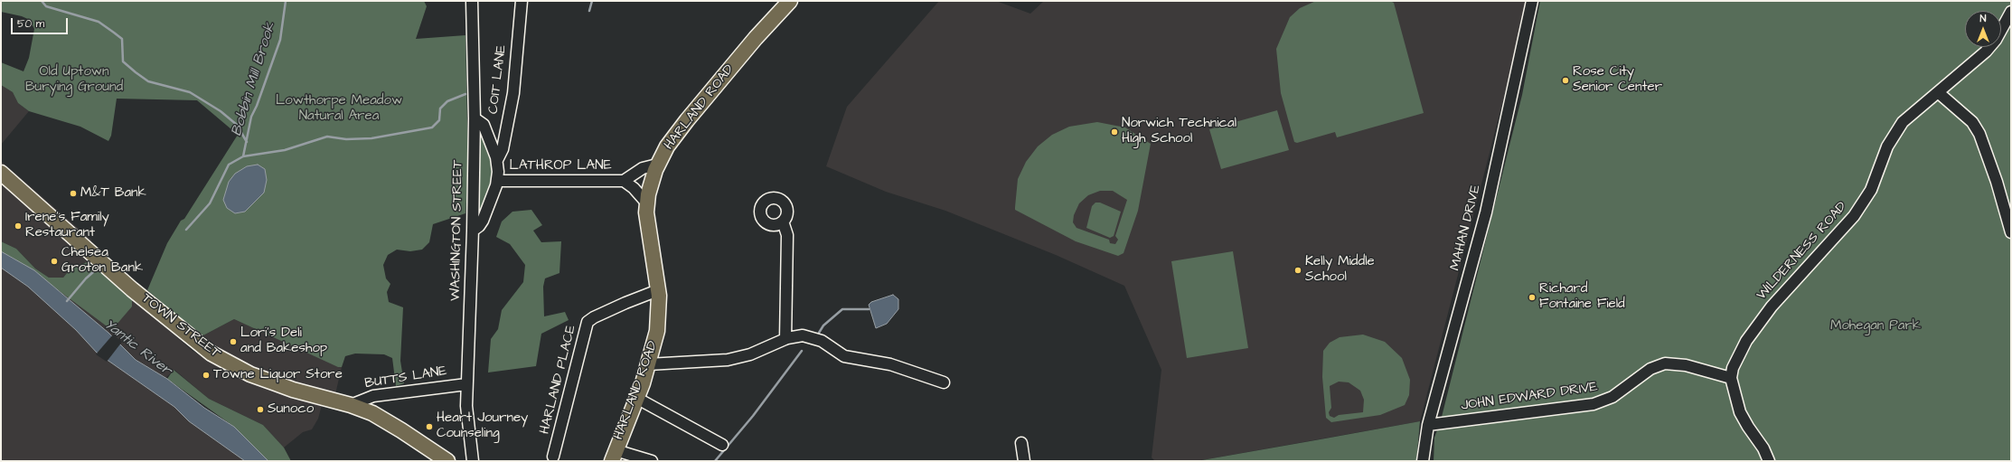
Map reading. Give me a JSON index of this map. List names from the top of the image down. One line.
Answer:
{"streets":{"main road":["HARLAND ROAD","TOWN STREET"],"street":["COIT LANE","LATHROP LANE","MAHAN DRIVE","WASHINGTON STREET","WILDERNESS ROAD","BUTTS LANE","HARLAND PLACE","JOHN EDWARD DRIVE"]},"crossings":[["COIT LANE","LATHROP LANE"],["HARLAND ROAD","LATHROP LANE"],["HARLAND ROAD","HARLAND PLACE"],["LATHROP LANE","WASHINGTON STREET"],["MAHAN DRIVE","JOHN EDWARD DRIVE"],["WASHINGTON STREET","BUTTS LANE"],["WILDERNESS ROAD","JOHN EDWARD DRIVE"],["TOWN STREET","BUTTS LANE"]],"water":["Bobbin Mill Brook","Yantic River"],"parks":["Old Uptown Burying Ground","Lowthorpe Meadow Natural Area","Mohegan Park"],"places":["Rose City Senior Center","Norwich Technical High School","M&T Bank","Irene's Family Restaurant","Chelsea Groton Bank","Kelly Middle School","Richard Fontaine Field","Lori's Deli and Bakeshop","Towne Liquor Store","Sunoco","Heart Journey Counseling"],"scale_bar":"50 m","north":"top"}
